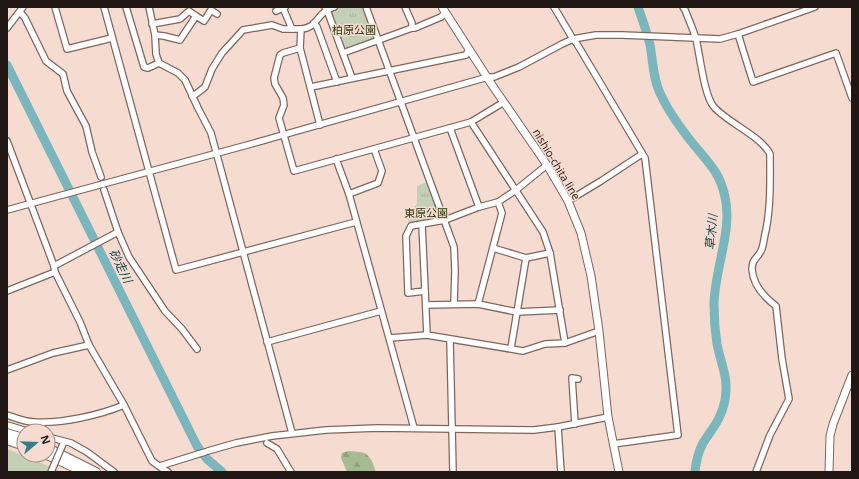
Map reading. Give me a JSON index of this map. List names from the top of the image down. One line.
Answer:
{"streets":{"main road":["nishio-chita line"]},"water":["草木川","砂走川"],"parks":["柏原公園","東原公園"],"north":"right"}
